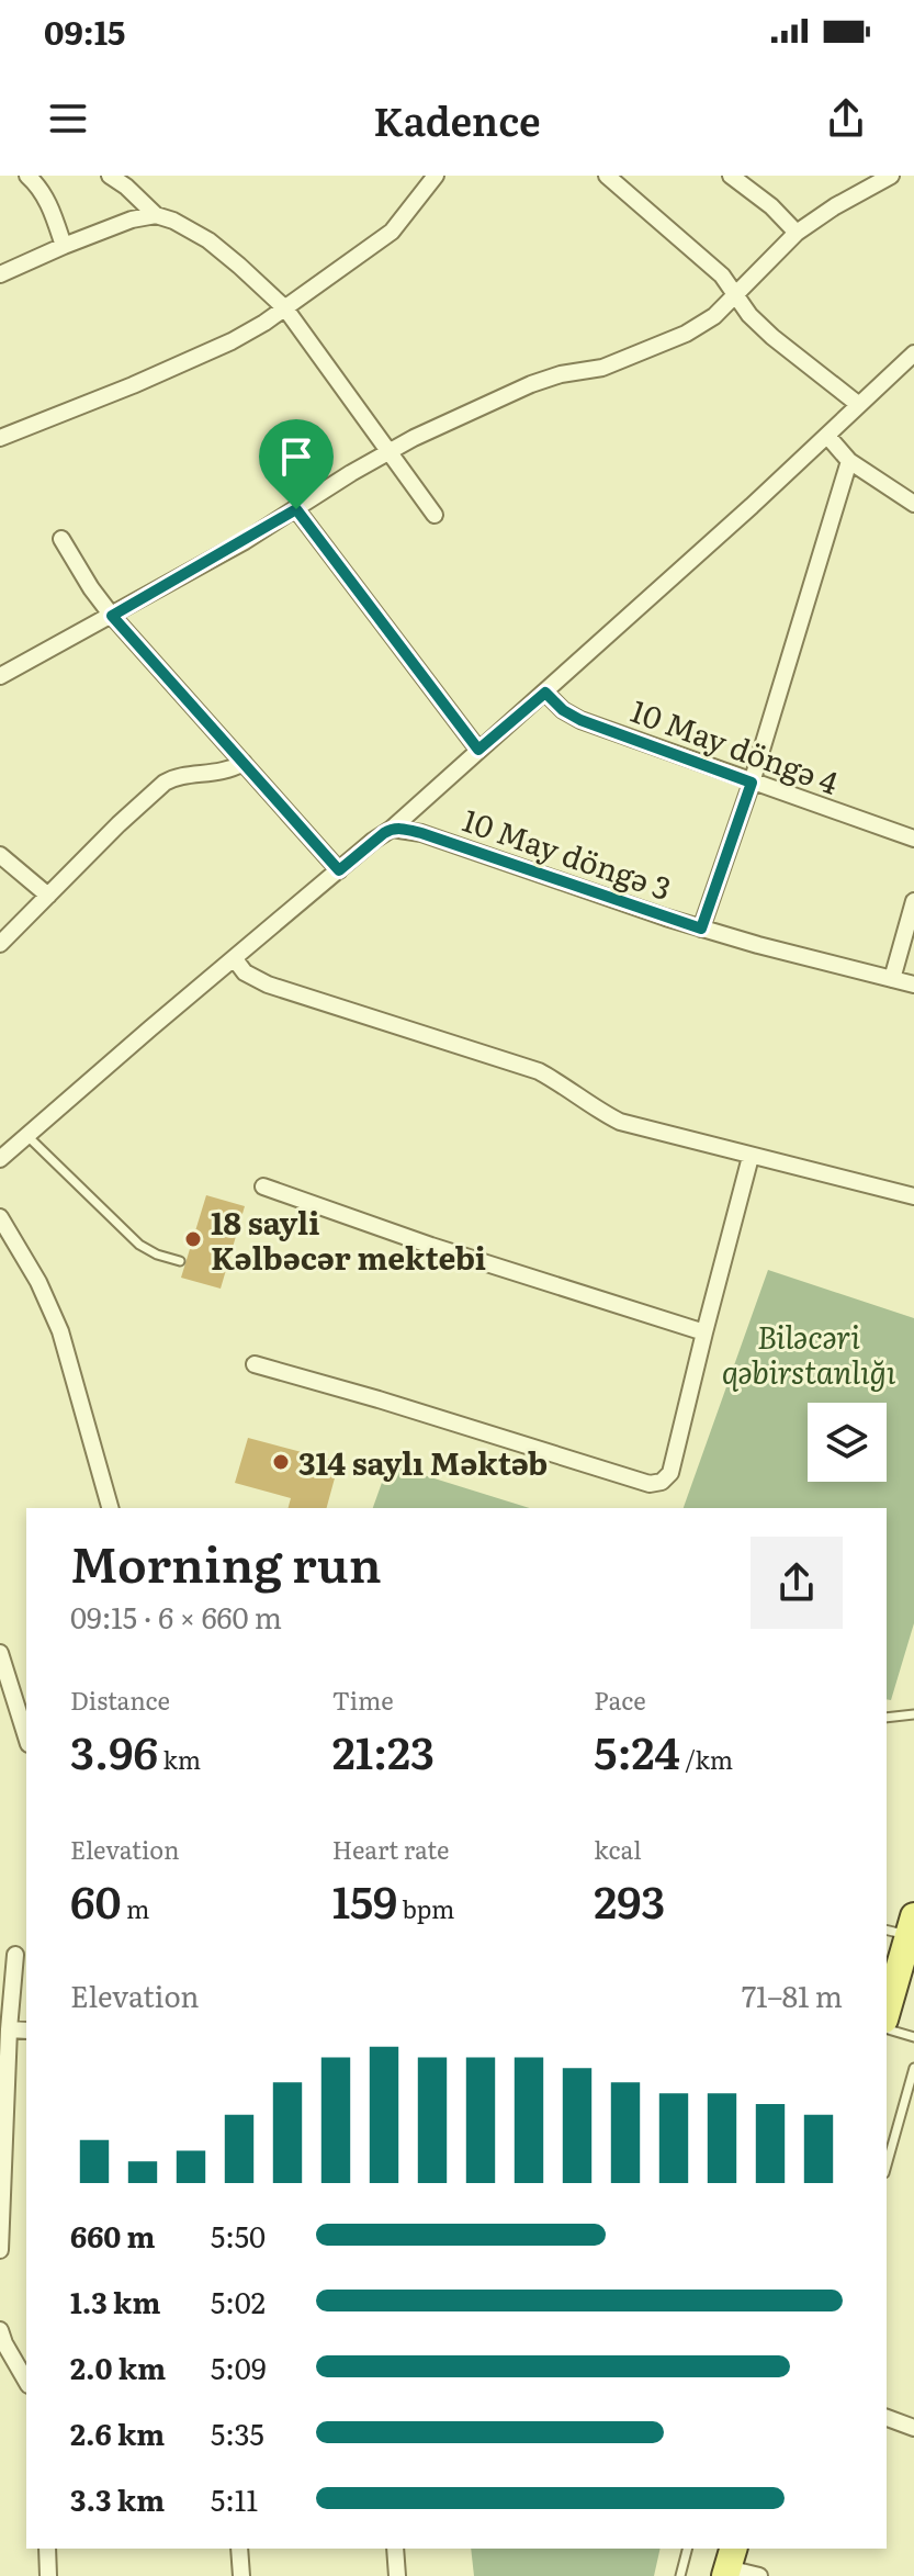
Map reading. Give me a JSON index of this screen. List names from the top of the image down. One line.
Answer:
{"streets":{"street":["10 May döngə 4","10 May döngə 3"]},"parks":["Biləcəri qəbirstanlığı"],"places":["18 sayli Kəlbəcər mektebi","314 saylı Məktəb"],"page":{"status":"09:15","header":"Kadence","heading":["Morning run","09:15 · 6 × 660 m"],"stats":[["Distance","3.96 km"],["Time","21:23"],["Pace","5:24 /km"],["Elevation","60 m"],["Heart rate","159 bpm"],["kcal","293"]],"chart":["Elevation","71–81 m"],"list":[{"name":"660 m","note":"5:50"},{"name":"1.3 km","note":"5:02"},{"name":"2.0 km","note":"5:09"},{"name":"2.6 km","note":"5:35"},{"name":"3.3 km","note":"5:11"}]}}
